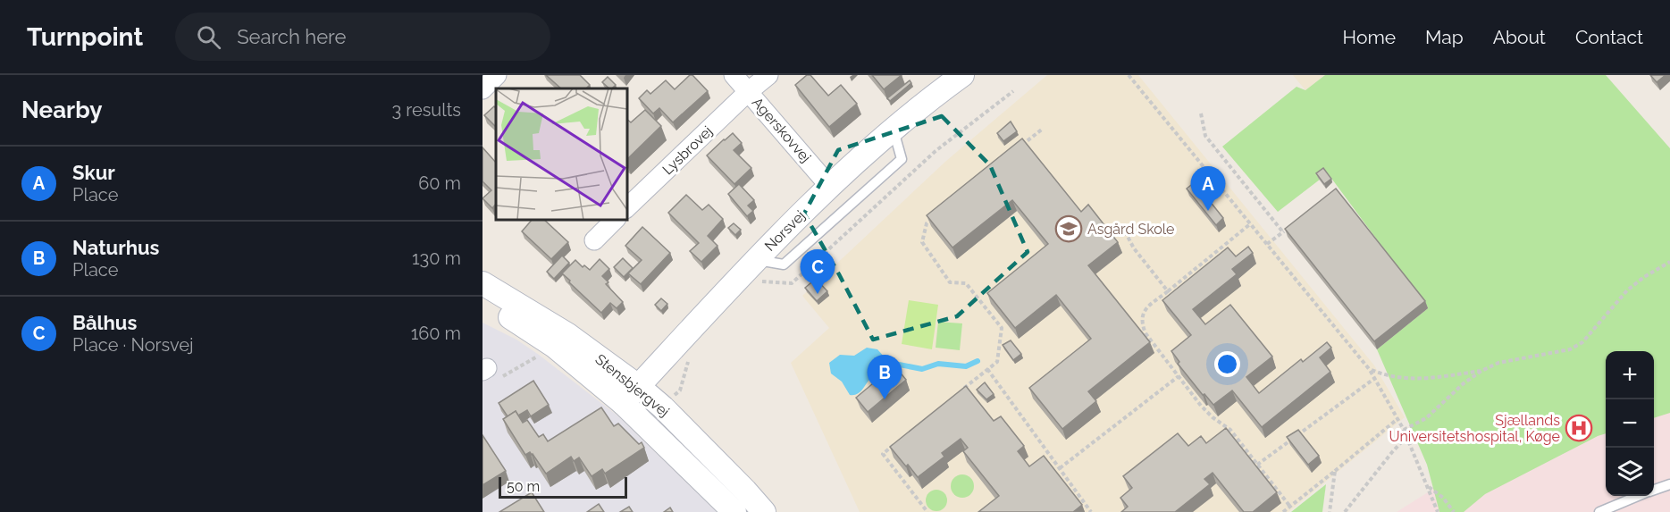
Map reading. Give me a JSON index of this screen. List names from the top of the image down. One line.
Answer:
{"streets":{"street":["Agerskovvej","Lysbrovej","Norsvej","Stensbjergvej"]},"crossings":[["Agerskovvej","Lysbrovej"],["Agerskovvej","Norsvej"],["Norsvej","Stensbjergvej"]],"places":{"school or university":["Asgård Skole"],"hospital":["Sjællands Universitetshospital, Køge"]},"scale_bar":"50 m","page":{"header":"Turnpoint","search":"Search here","nav":["Home","Map","About","Contact"],"heading":["Nearby","3 results"],"list":[{"mark":"A","name":"Skur","note":"Place","value":"60 m"},{"mark":"B","name":"Naturhus","note":"Place","value":"130 m"},{"mark":"C","name":"Bålhus","note":"Place · Norsvej","value":"160 m"}],"pins":["A","C","B"],"map_buttons":["+","−"],"scale":"50 m"}}
